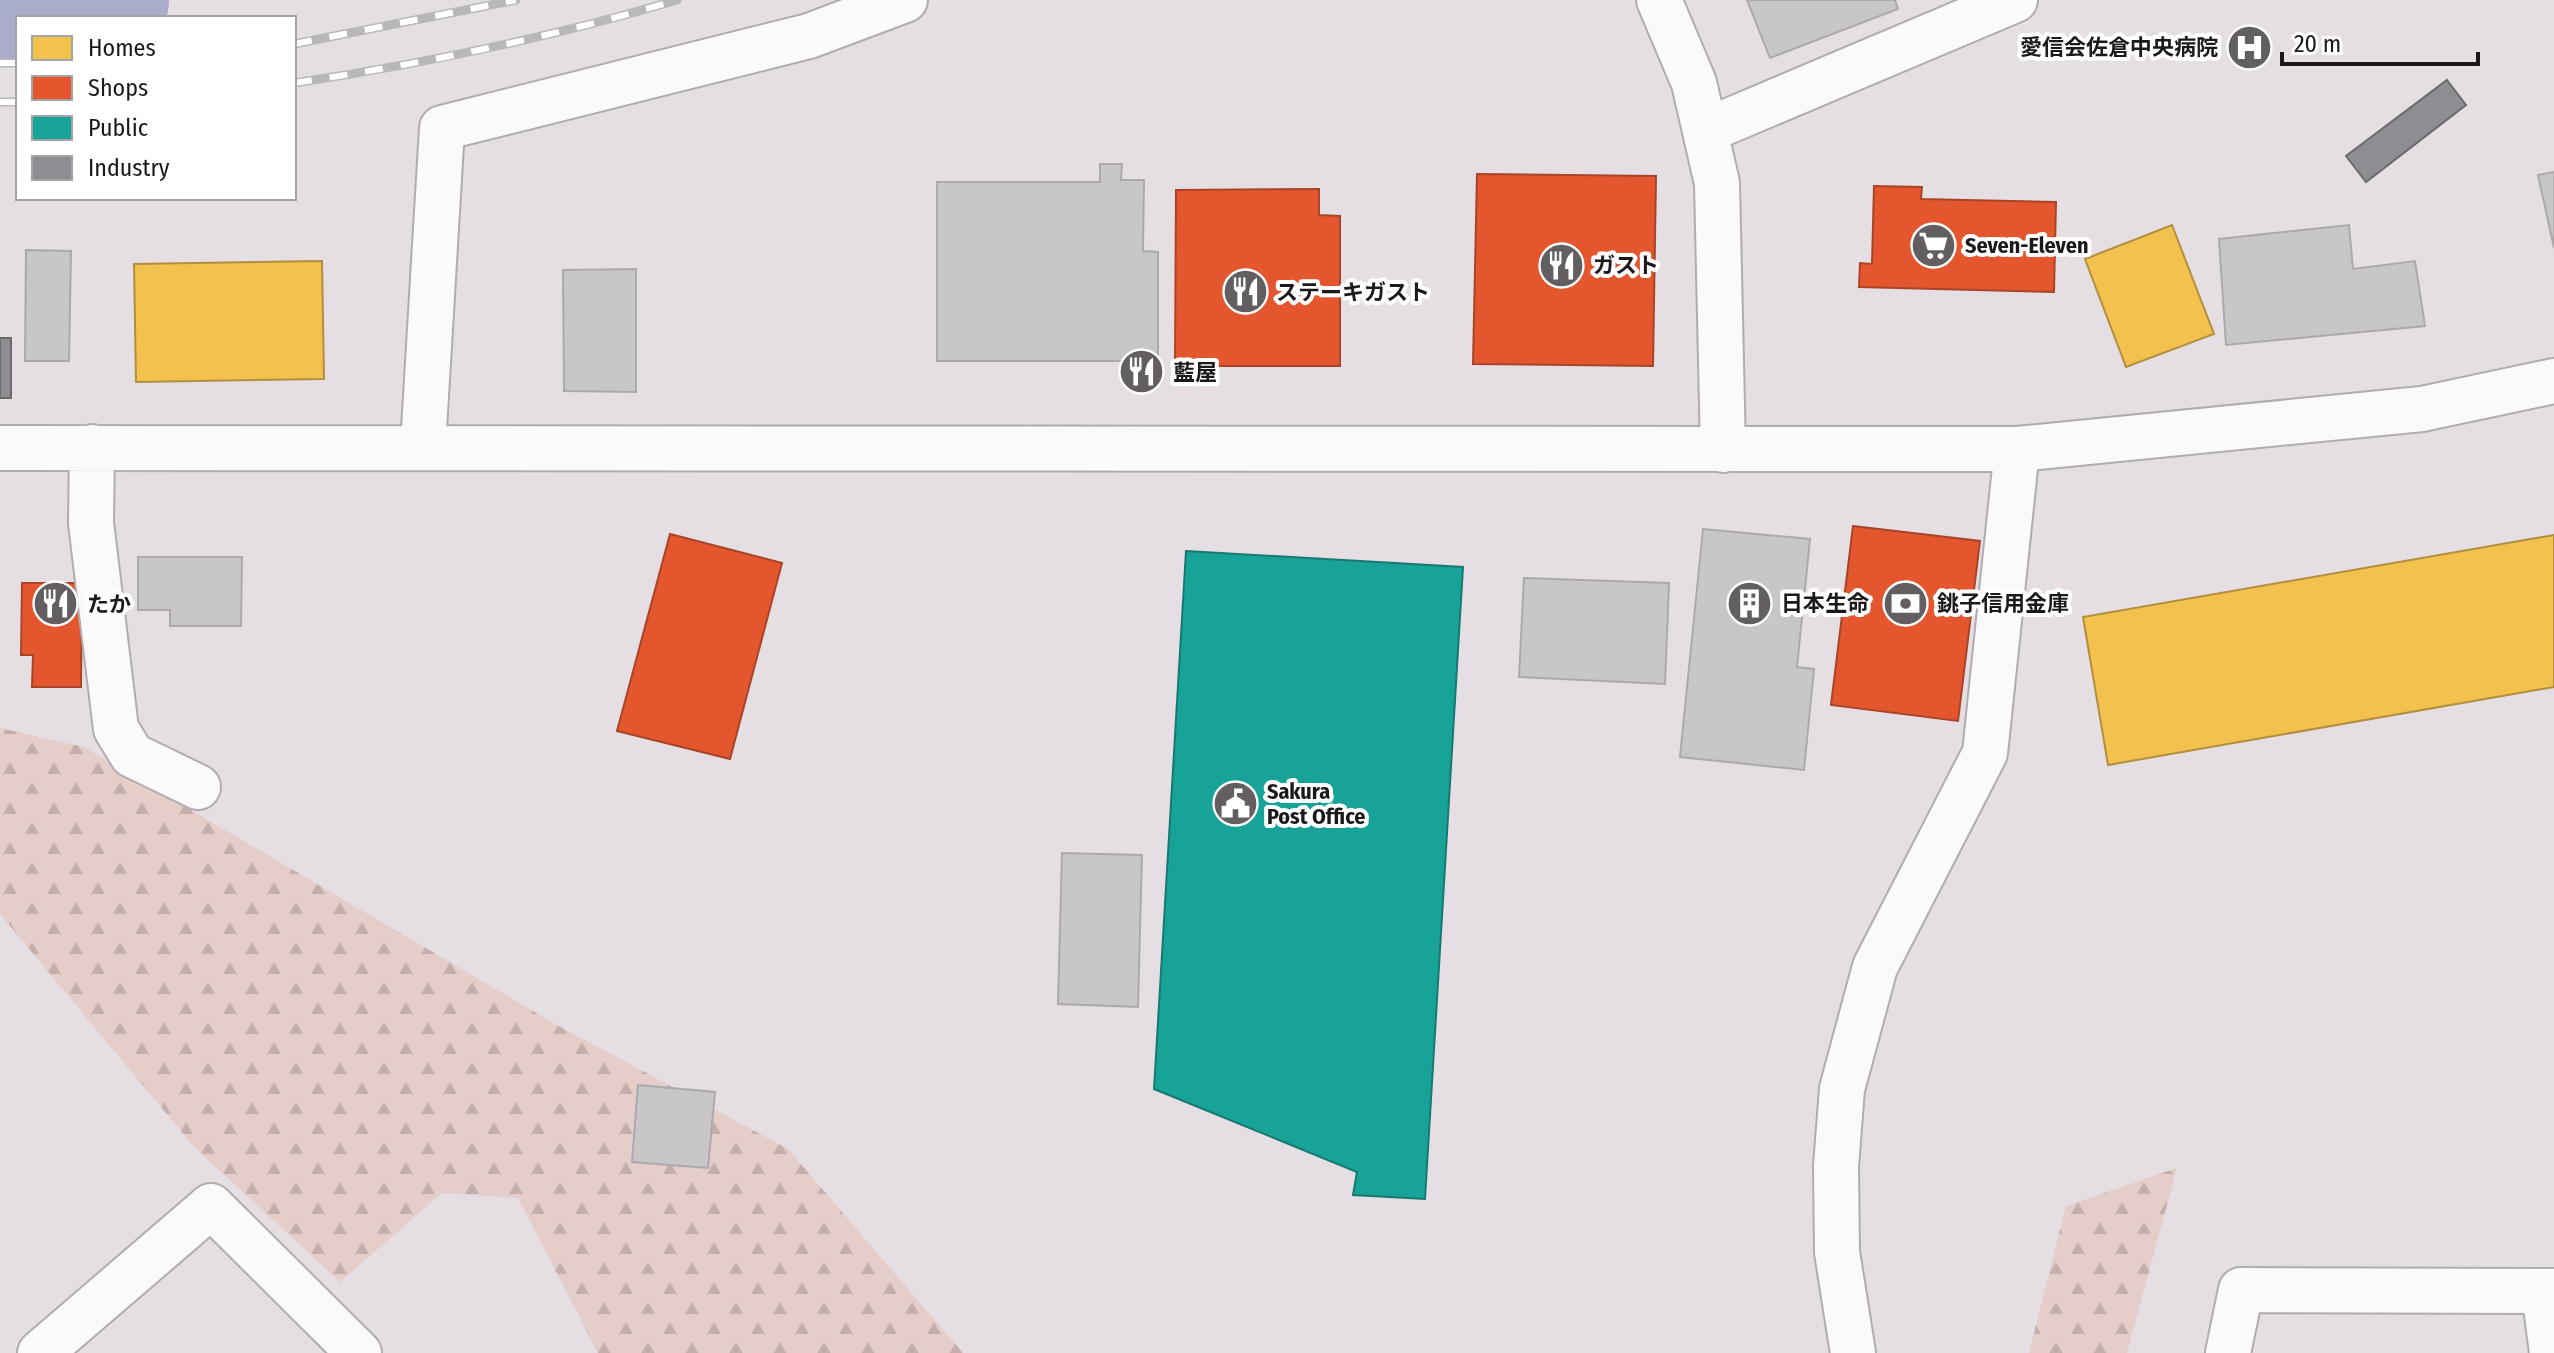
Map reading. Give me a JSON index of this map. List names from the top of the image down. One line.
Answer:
{"places":{"hospital":["愛信会佐倉中央病院"],"supermarket":["Seven-Eleven"],"restaurant":["ガスト","ステーキガスト","藍屋","たか"],"building":["日本生命"],"bank":["銚子信用金庫"],"public building":["Sakura Post Office"]},"legend":["Homes","Shops","Public","Industry"],"scale_bar":"20 m"}
